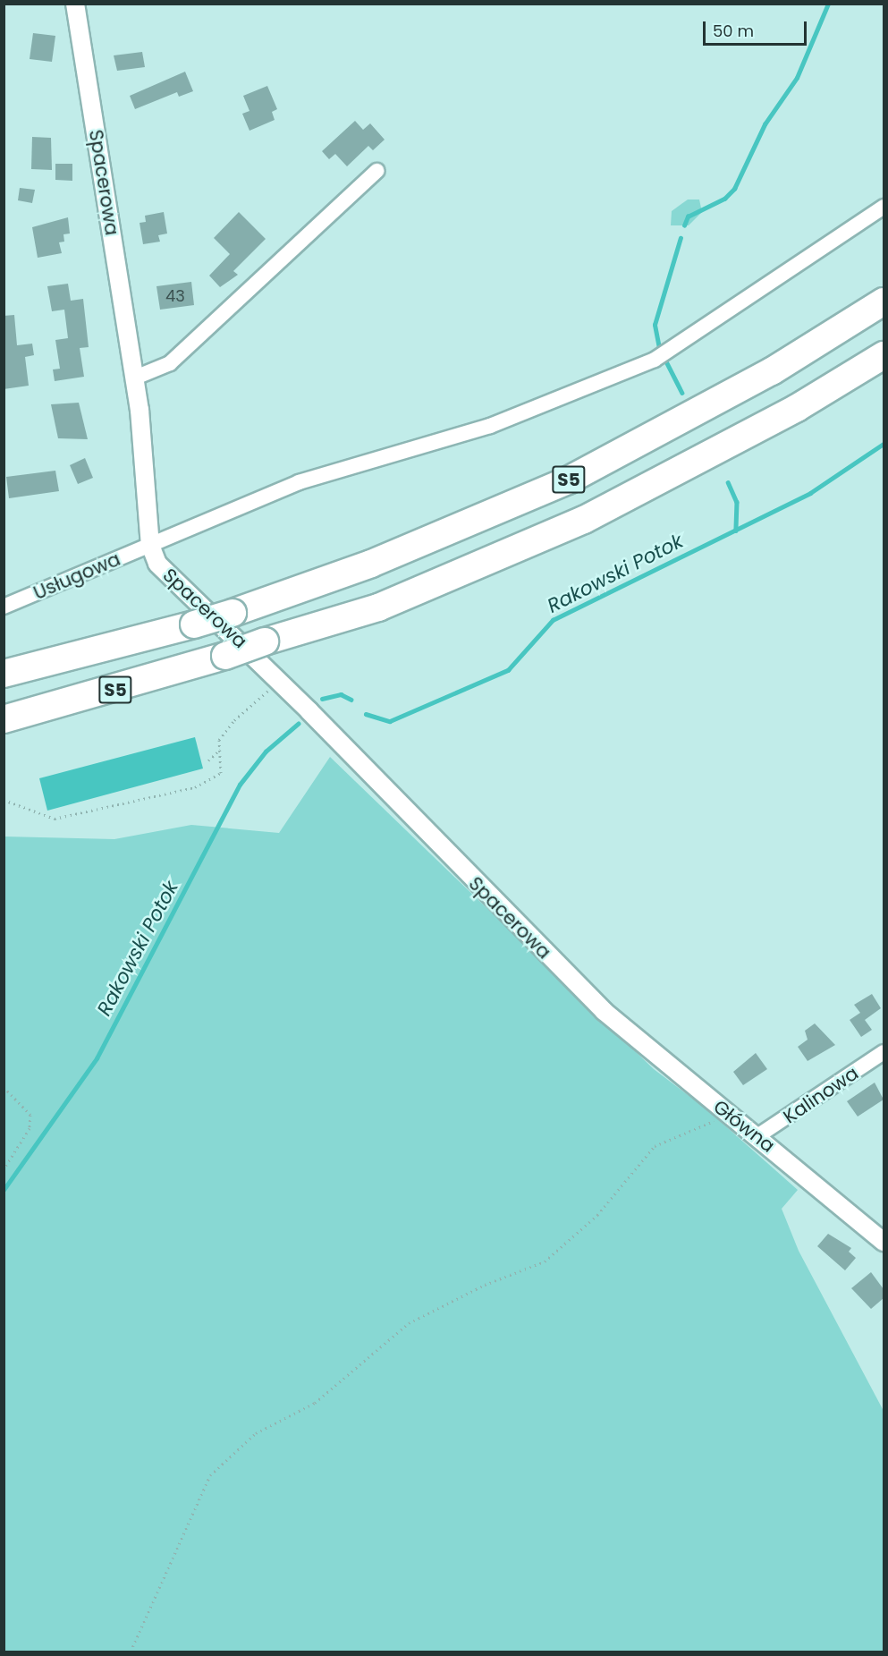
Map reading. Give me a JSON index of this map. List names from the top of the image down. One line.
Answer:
{"streets":{"highway":["S5"],"street":["Spacerowa","Usługowa","Kalinowa","Główna"]},"crossings":[["Spacerowa","Usługowa"],["Spacerowa","Główna"],["Kalinowa","Główna"]],"water":["Rakowski Potok"],"house_numbers":["43"],"scale_bar":"50 m"}
